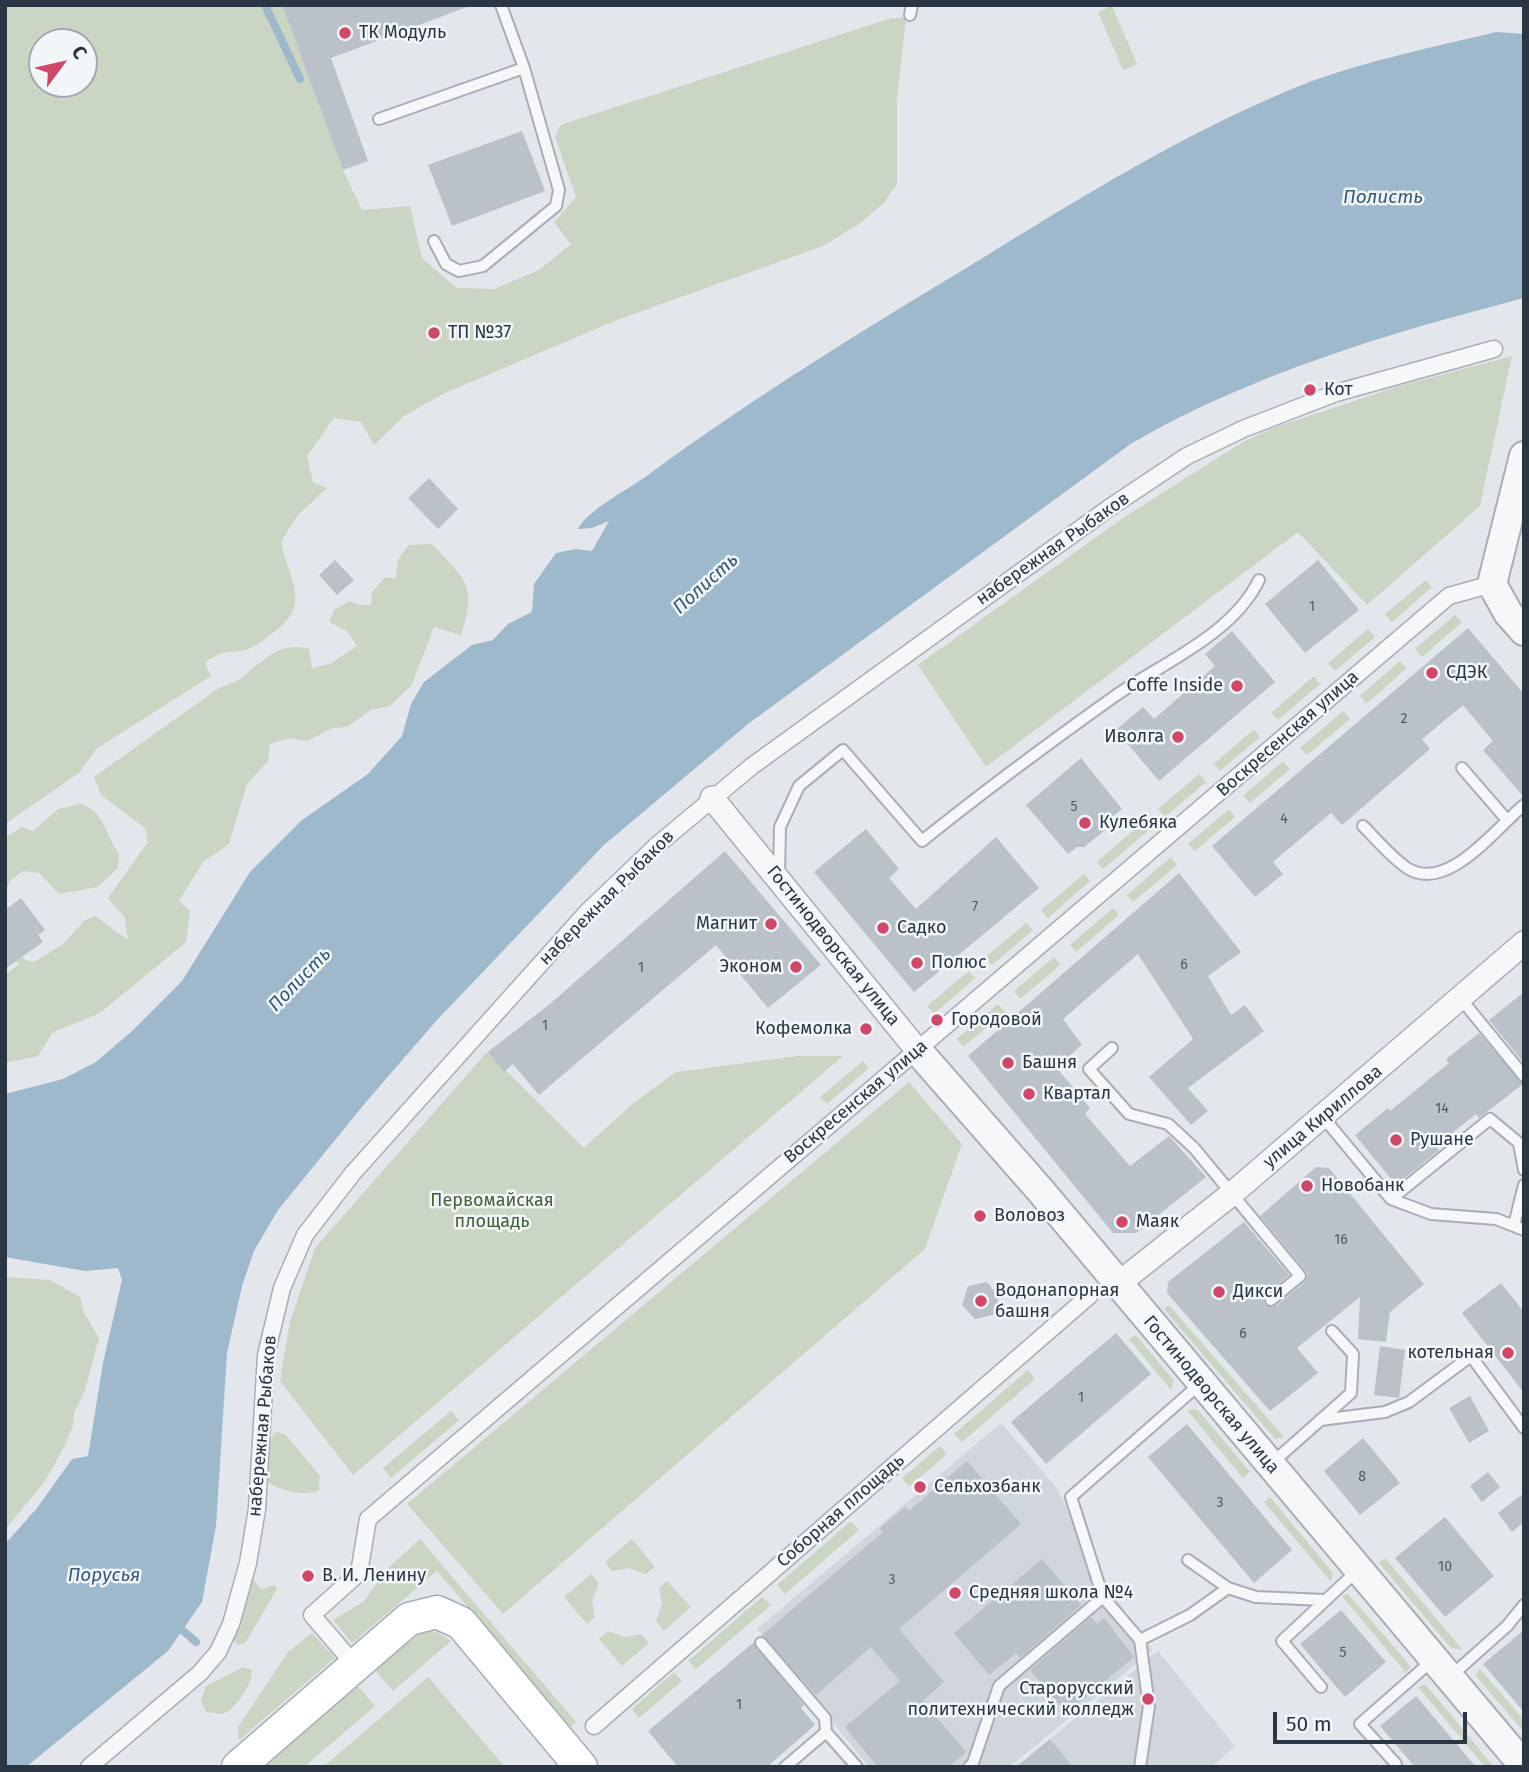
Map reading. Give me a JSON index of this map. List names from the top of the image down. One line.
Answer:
{"streets":{"street":["набережная Рыбаков","Воскресенская улица","Гостинодворская улица","улица Кириллова","Соборная площадь"]},"crossings":[["набережная Рыбаков","Гостинодворская улица"],["Воскресенская улица","Гостинодворская улица"],["Гостинодворская улица","улица Кириллова"]],"water":["Полисть","Порусья"],"parks":["Первомайская площадь"],"places":["ТК Модуль","ТП №37","Кот","СДЭК","Coffe Inside","Иволга","Кулебяка","Магнит","Садко","Полюс","Эконом","Городовой","Кофемолка","Башня","Квартал","Рушане","Новобанк","Воловоз","Маяк","Дикси","Водонапорная башня","котельная","Сельхозбанк","В. И. Ленину","Средняя школа №4","Старорусский политехнический колледж"],"house_numbers":["1","2","5","4","7","6","1","1","14","16","6","1","8","3","10","3","5","1"],"scale_bar":"50 m","north":"top right"}
